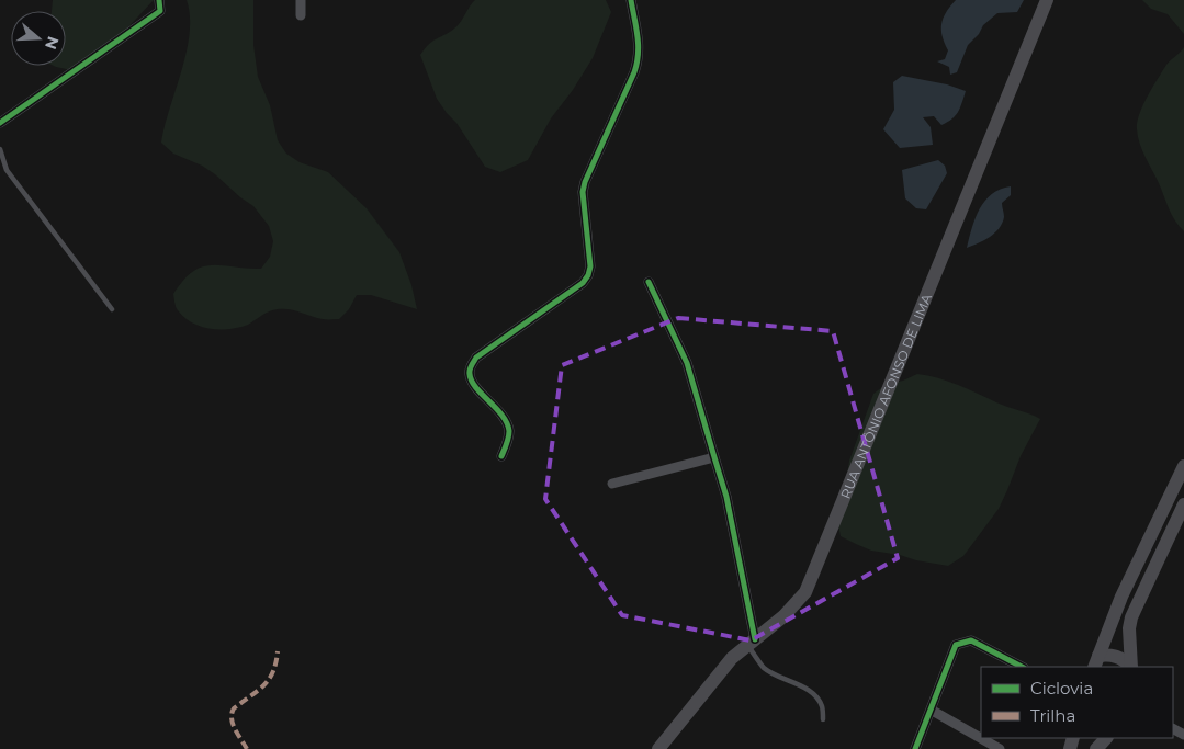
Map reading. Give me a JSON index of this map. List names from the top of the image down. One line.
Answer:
{"streets":{"main road":["RUA ANTÔNIO AFONSO DE LIMA"]},"legend":["Ciclovia","Trilha"],"north":"right"}
